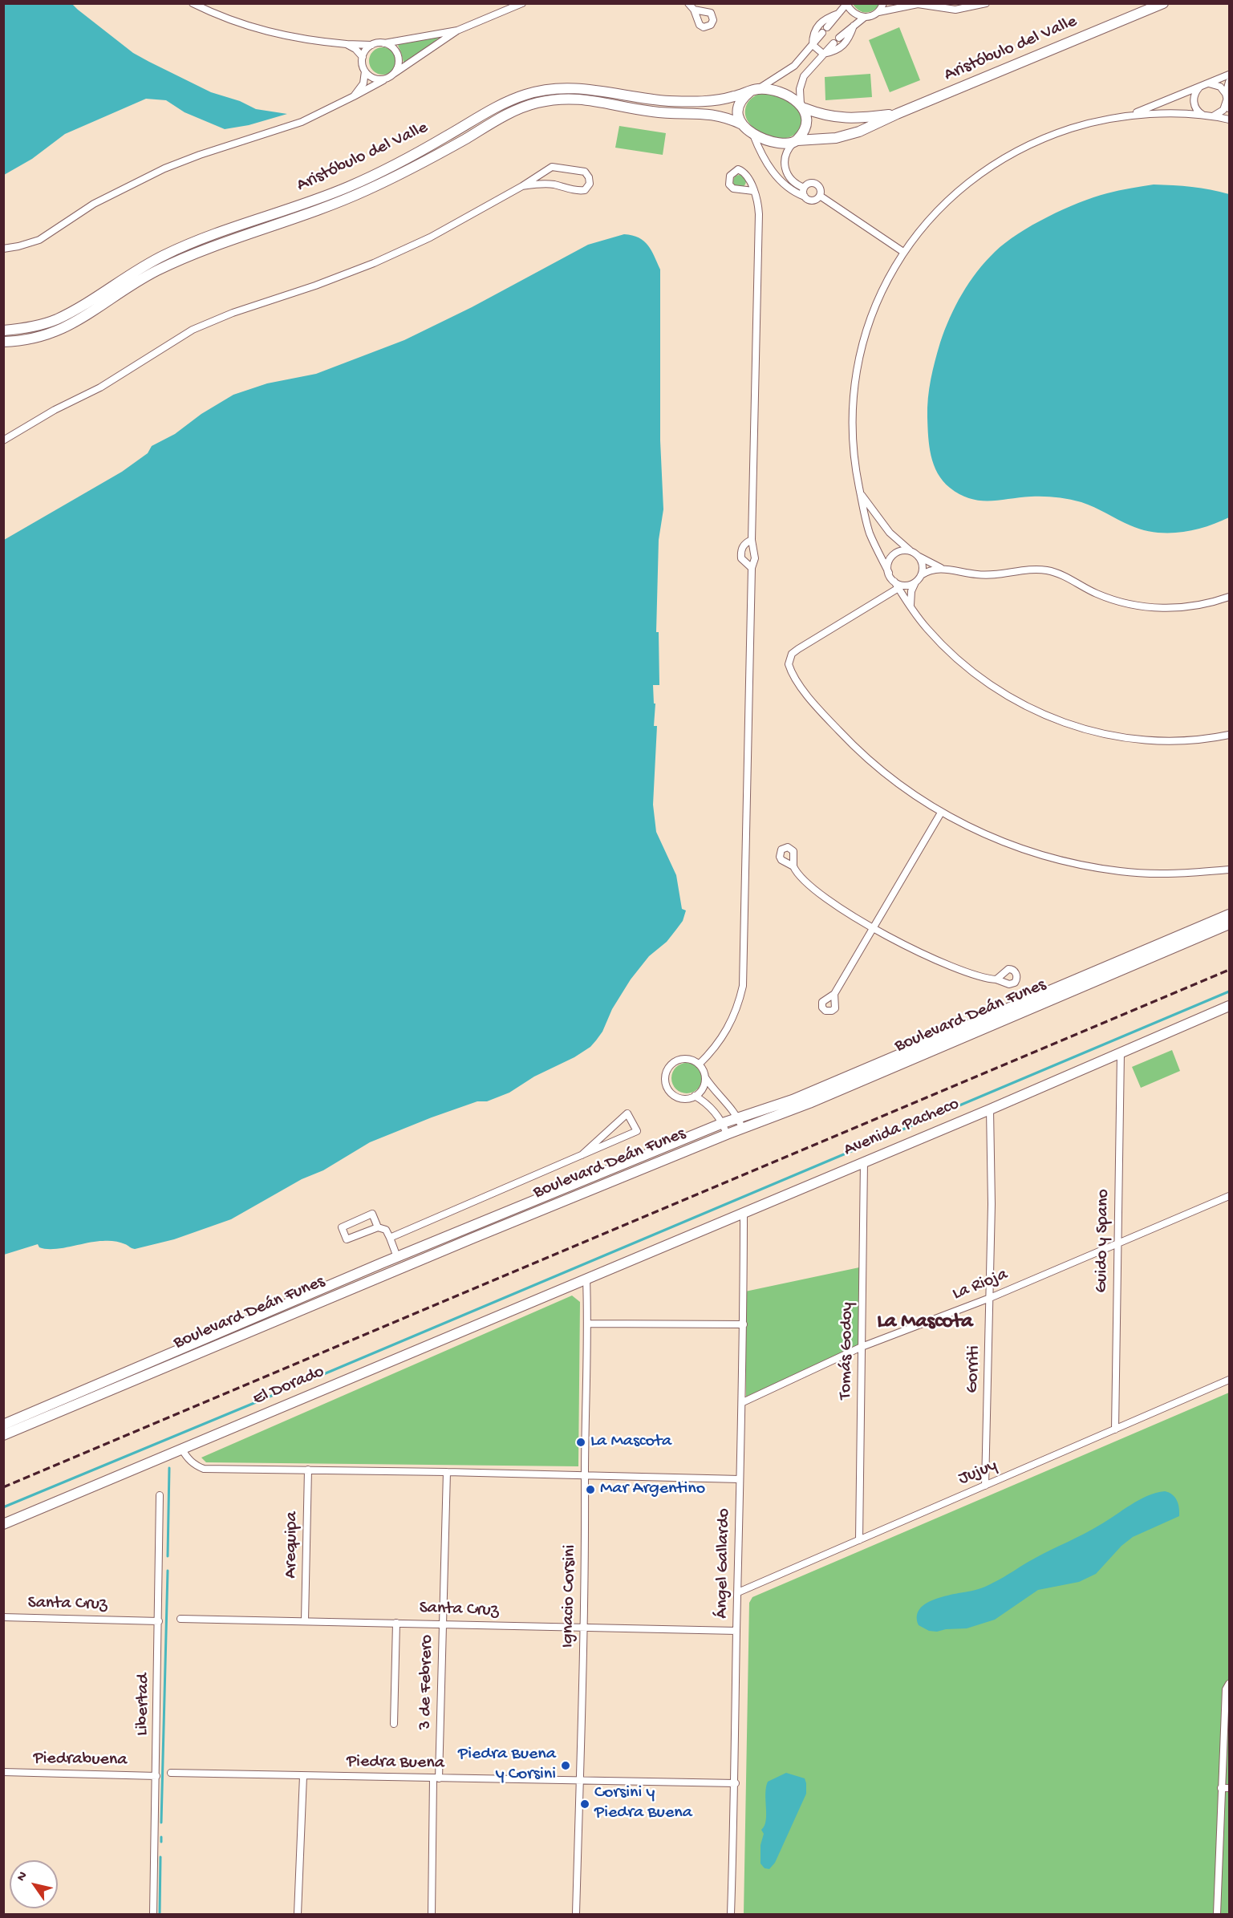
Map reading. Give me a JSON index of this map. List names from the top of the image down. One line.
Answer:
{"streets":{"street":["Aristóbulo del Valle","Boulevard Deán Funes","Avenida Pacheco","Guido y Spano","La Rioja","Tomás Godoy","Gorriti","El Dorado","Jujuy","Arequipa","Ángel Gallardo","Ignacio Corsini","Santa Cruz","3 de Febrero","Libertad","Piedrabuena","Piedra Buena"]},"crossings":[["Avenida Pacheco","Guido y Spano"],["Avenida Pacheco","Tomás Godoy"],["Avenida Pacheco","Gorriti"],["Avenida Pacheco","El Dorado"],["Avenida Pacheco","Ángel Gallardo"],["Avenida Pacheco","Ignacio Corsini"],["Guido y Spano","La Rioja"],["Guido y Spano","Jujuy"],["La Rioja","Tomás Godoy"],["La Rioja","Gorriti"],["La Rioja","Ángel Gallardo"],["Tomás Godoy","Jujuy"],["Gorriti","Jujuy"],["El Dorado","Ignacio Corsini"],["Jujuy","Ángel Gallardo"],["Arequipa","Santa Cruz"],["Ángel Gallardo","Santa Cruz"],["Ángel Gallardo","Piedra Buena"],["Ignacio Corsini","Santa Cruz"],["Ignacio Corsini","Piedra Buena"],["Santa Cruz","3 de Febrero"],["Santa Cruz","Libertad"],["3 de Febrero","Piedra Buena"],["Libertad","Piedrabuena"]],"districts":["La Mascota"],"places":["La Mascota","Mar Argentino","Piedra Buena y Corsini","Corsini y Piedra Buena"],"north":"top left"}
